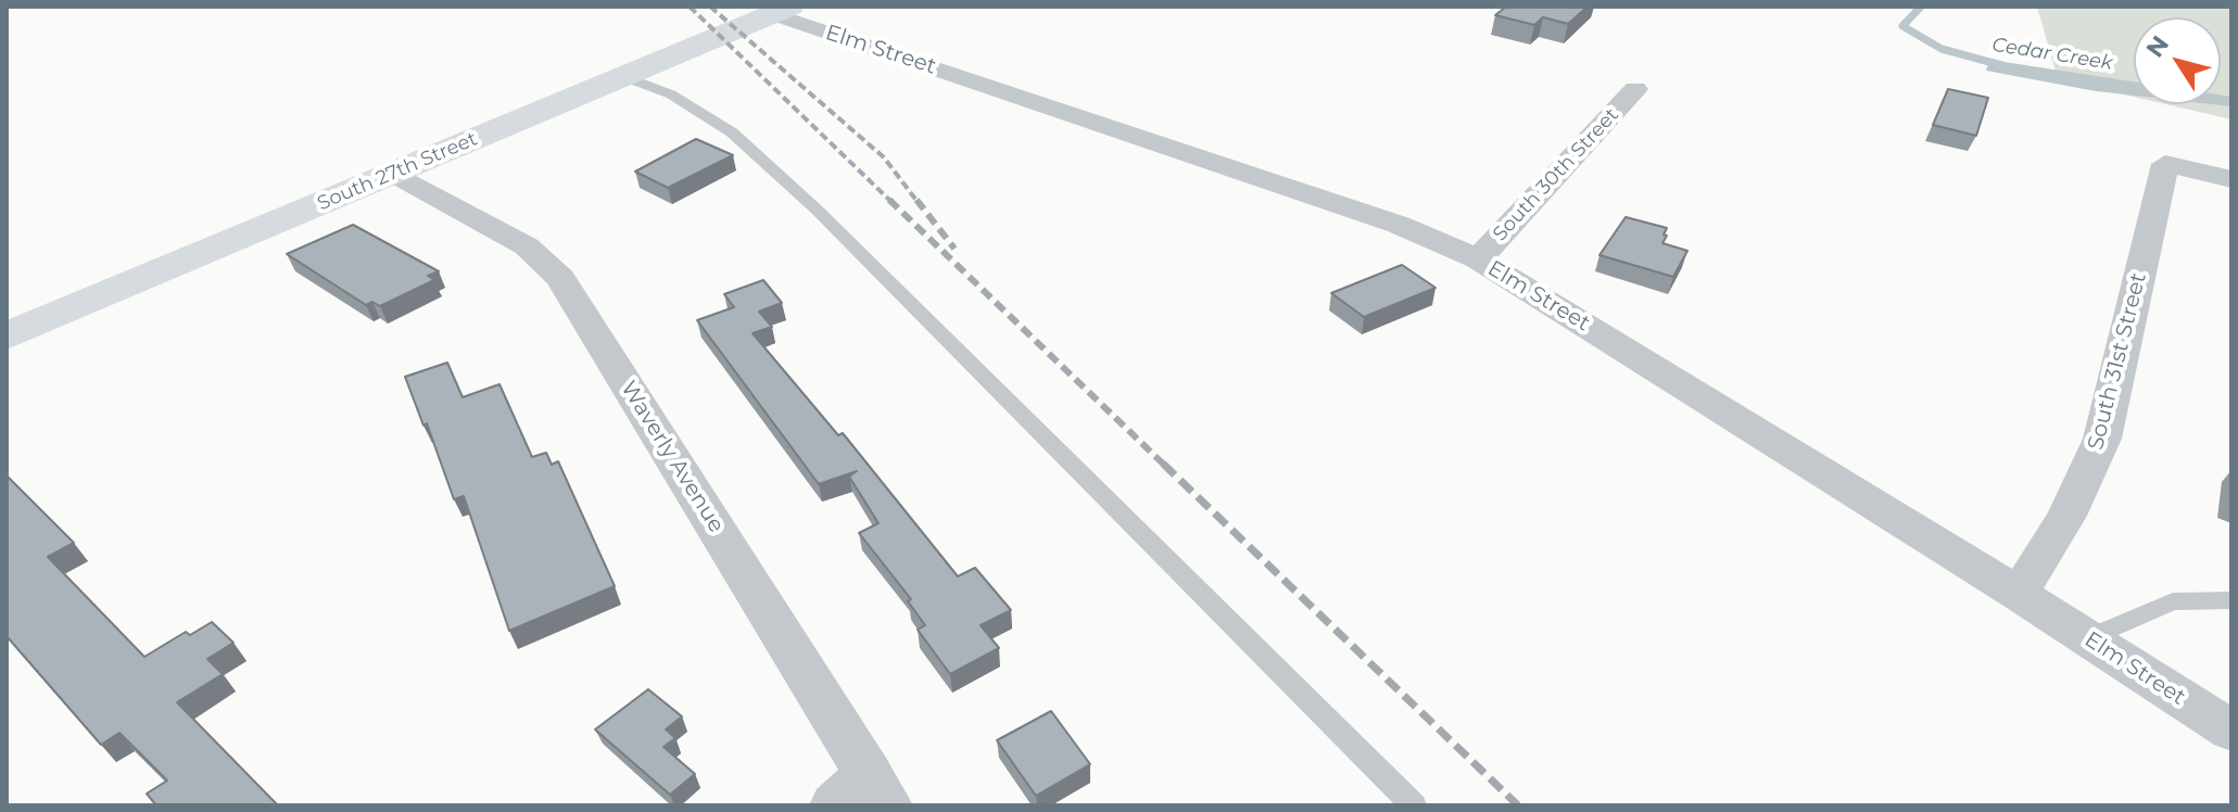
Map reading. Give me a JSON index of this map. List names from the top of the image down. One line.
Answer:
{"streets":{"main road":["South 27th Street"],"street":["Elm Street","South 30th Street","South 31st Street","Waverly Avenue"]},"crossings":[["Elm Street","South 27th Street"],["Elm Street","South 30th Street"],["Elm Street","South 31st Street"],["South 27th Street","Waverly Avenue"]],"water":["Cedar Creek"],"north":"top left"}
